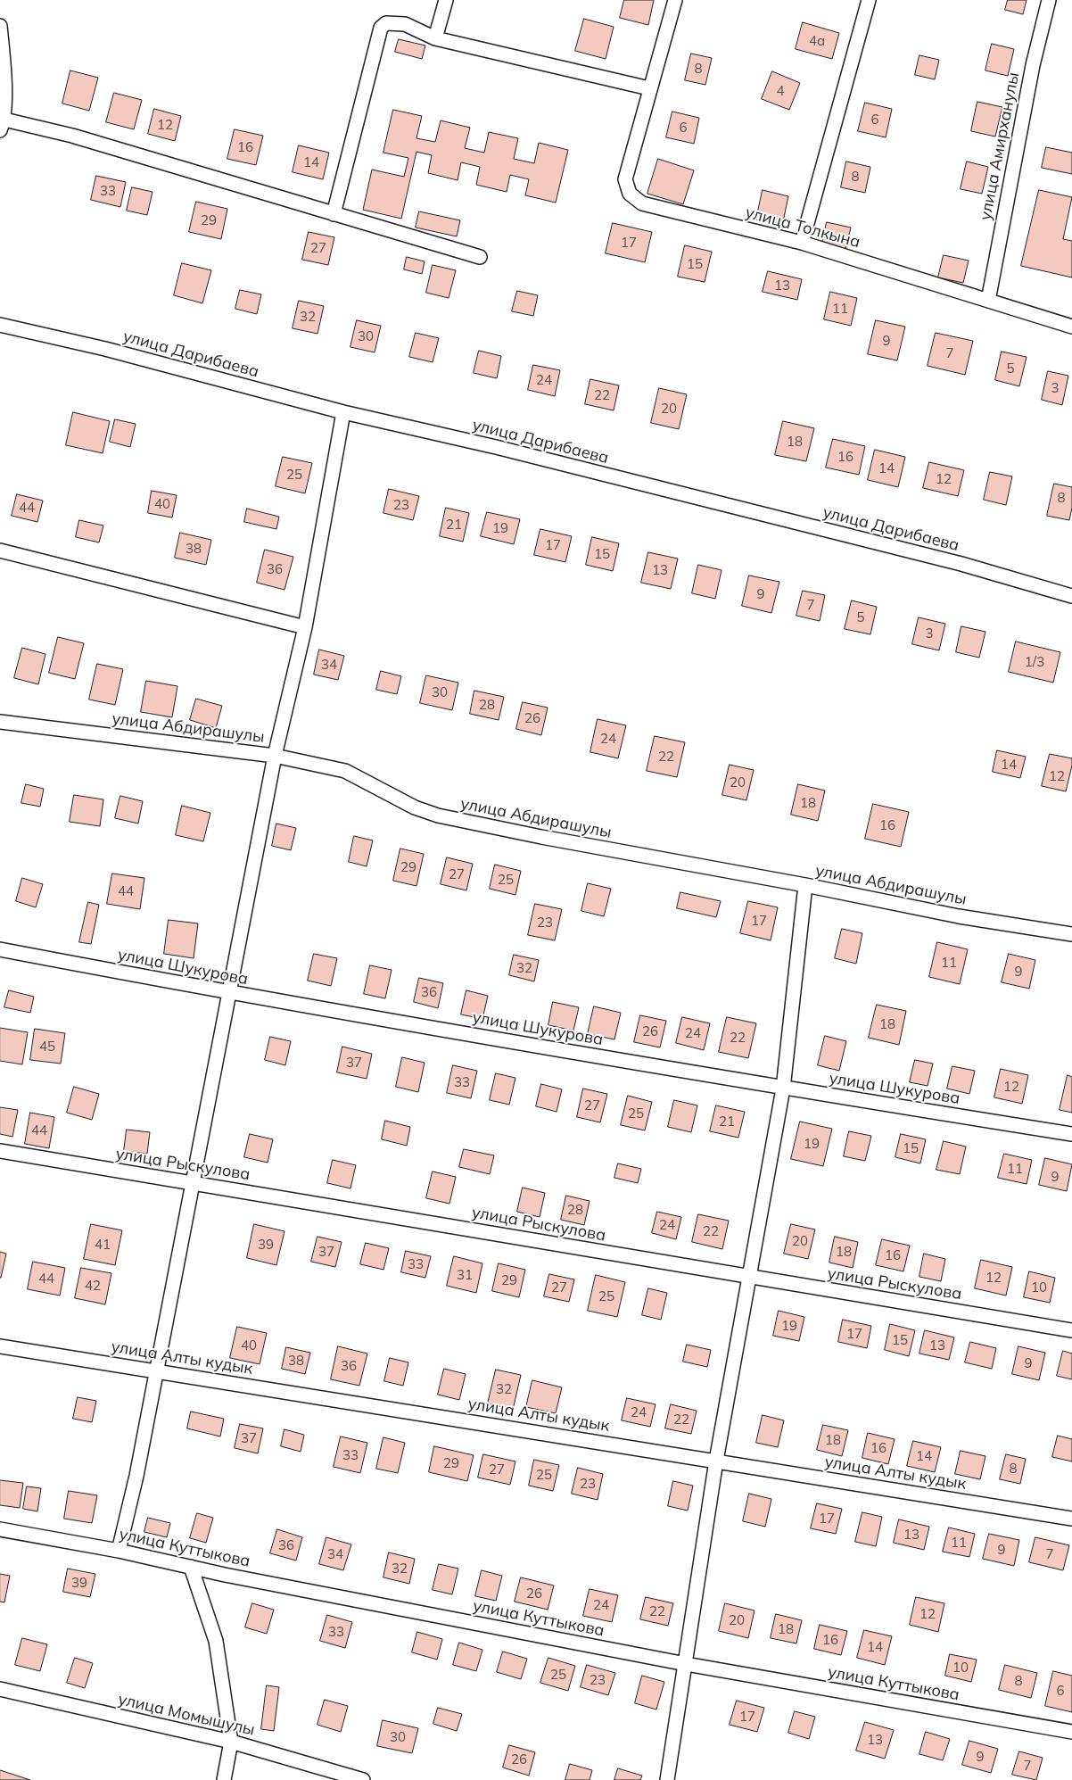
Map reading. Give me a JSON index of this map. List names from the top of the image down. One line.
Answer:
{"streets":{"street":["улица Амирханулы","улица Толкына","улица Дарибаева","улица Абдирашулы","улица Шукурова","улица Рыскулова","улица Алты кудык","улица Куттыкова","улица Момышулы"]},"crossings":[["улица Амирханулы","улица Толкына"]],"house_numbers":["4а","8","4","6","12","6","16","14","8","33","29","17","27","15","13","11","32","30","9","7","5","24","3","22","20","18","16","14","25","12","8","40","23","44","21","19","17","38","15","36","13","9","7","5","3","1/3","34","30","28","26","24","22","14","12","20","18","16","29","27","25","44","17","23","11","32","9","36","18","26","24","22","45","37","33","12","27","25","21","44","19","15","11","9","28","24","22","20","41","39","37","18","16","33","31","12","44","29","42","27","10","25","19","17","15","40","13","38","9","36","32","24","22","37","18","16","33","14","29","8","27","25","23","17","13","11","36","9","34","7","32","39","26","24","22","12","20","18","33","16","14","10","25","23","8","6","17","30","13","9","26","7"]}
